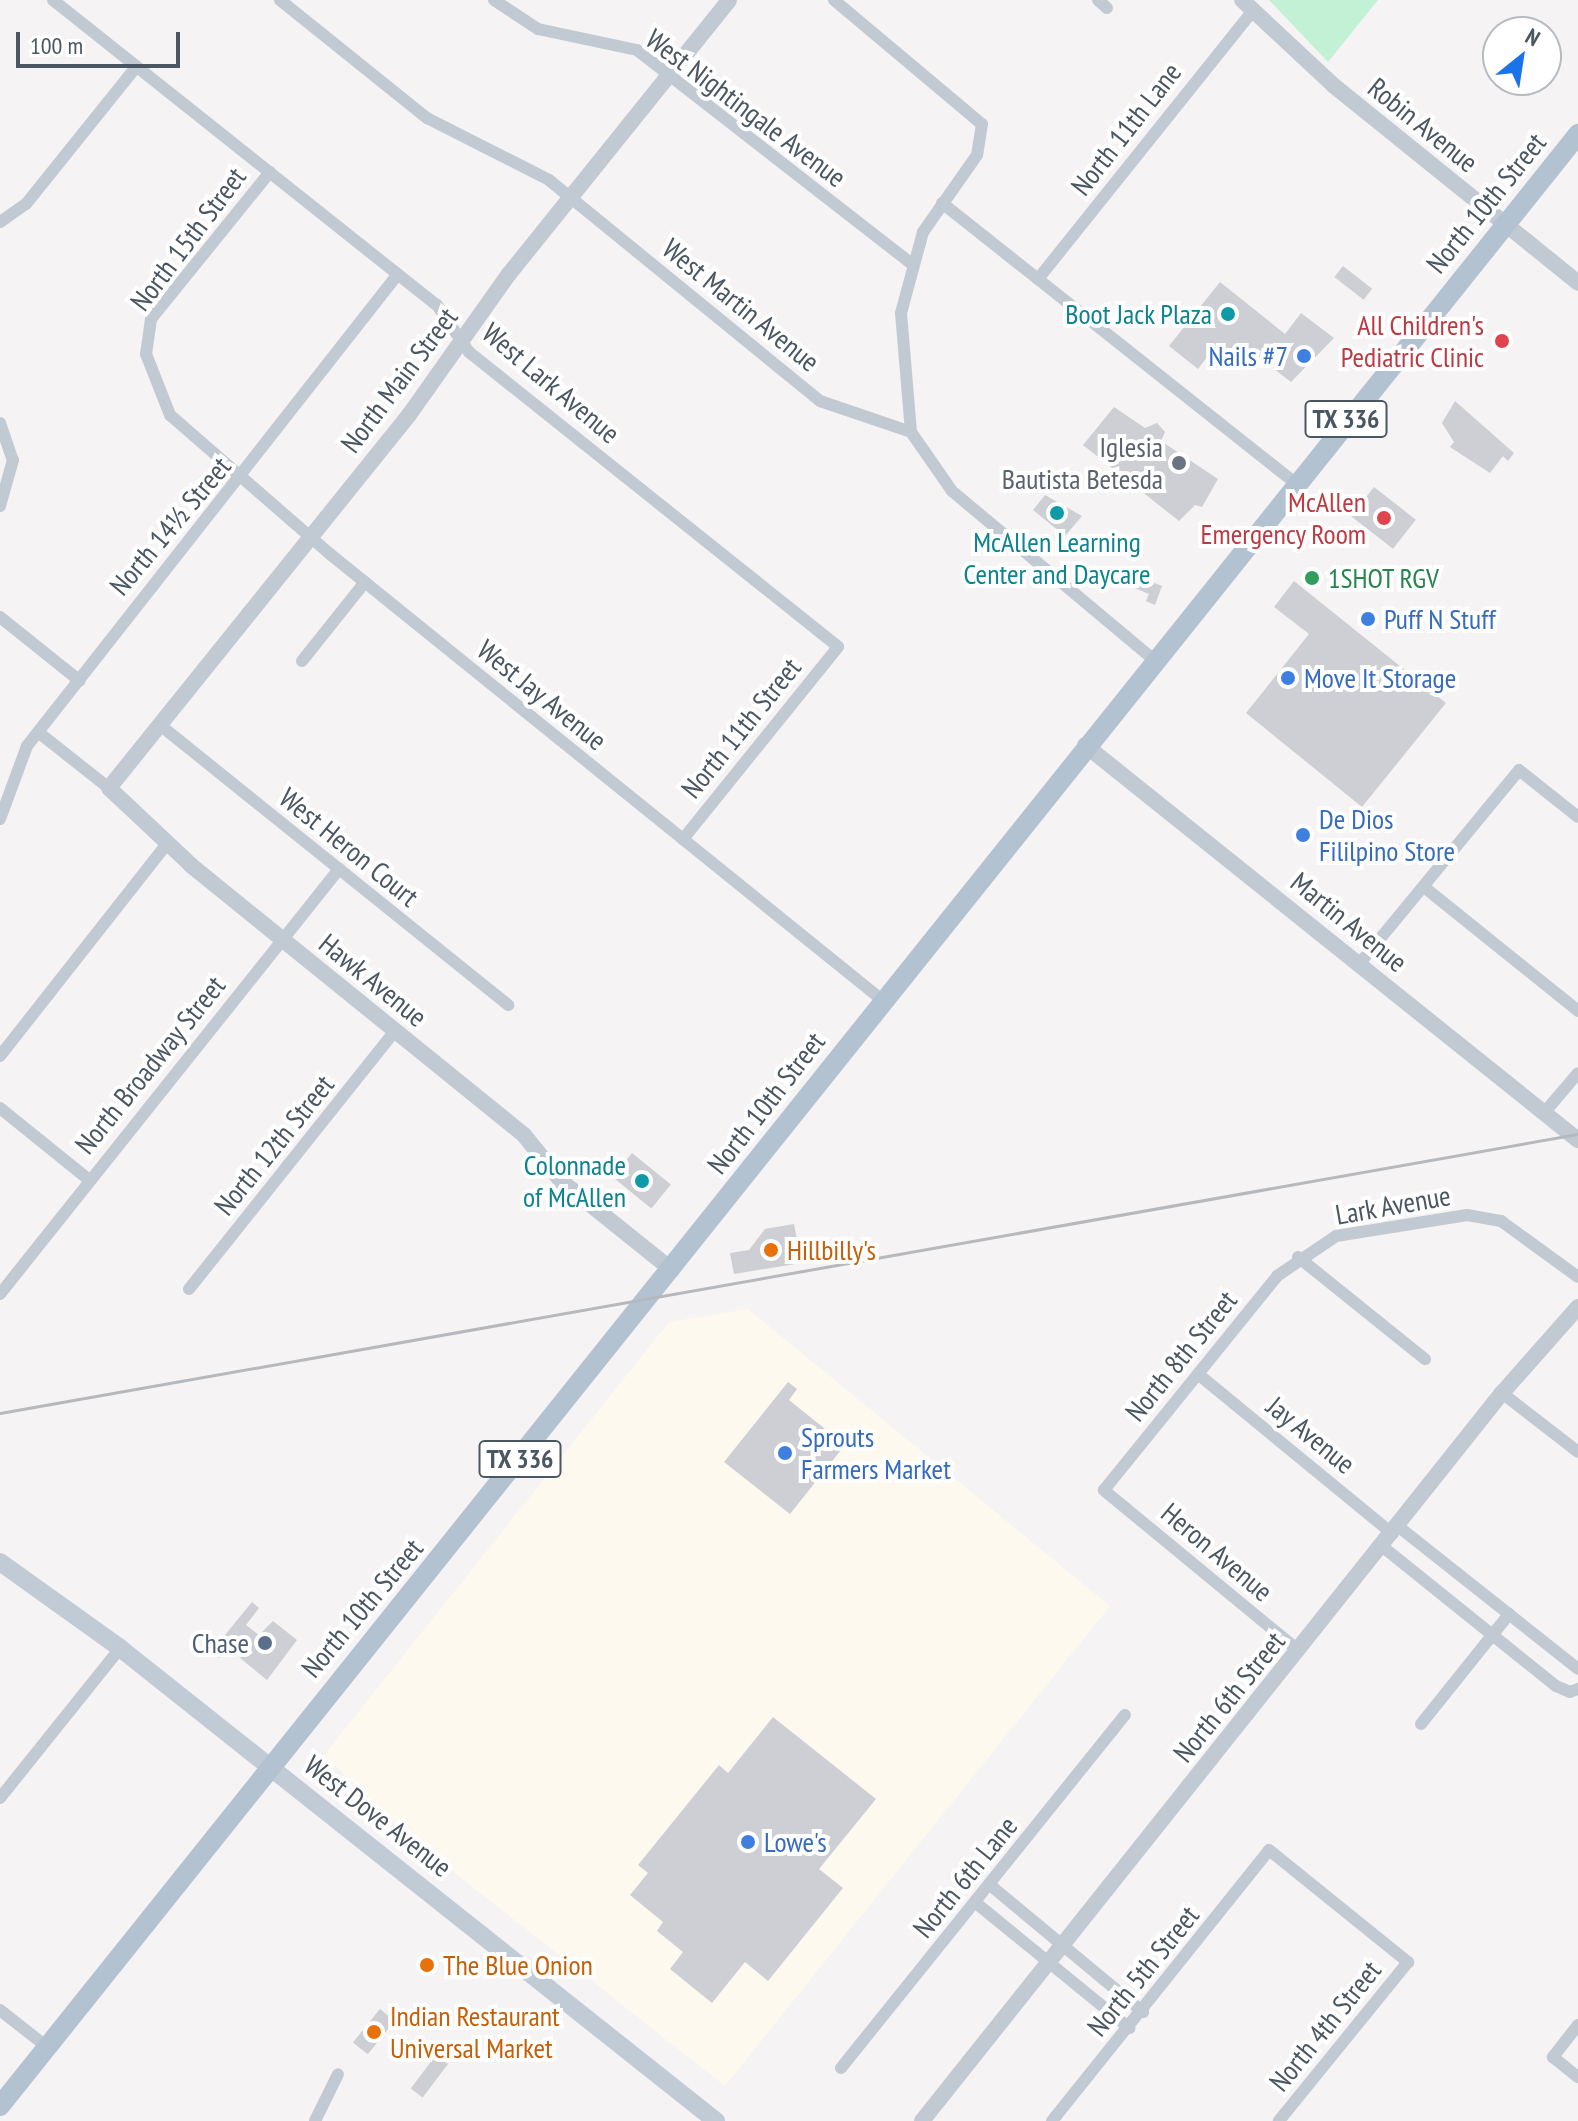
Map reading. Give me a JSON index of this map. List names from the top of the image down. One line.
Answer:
{"streets":{"main road":["North 10th Street","TX 336","West Dove Avenue"],"street":["West Nightingale Avenue","Robin Avenue","North 11th Lane","North 15th Street","West Martin Avenue","North Main Street","West Lark Avenue","North 14½ Street","West Jay Avenue","North 11th Street","West Heron Court","Martin Avenue","Hawk Avenue","North Broadway Street","North 12th Street","Lark Avenue","North 8th Street","Jay Avenue","Heron Avenue","North 6th Street","North 6th Lane","North 5th Street","North 4th Street"]},"crossings":[["West Nightingale Avenue","North Main Street"],["Robin Avenue","North 11th Lane"],["Robin Avenue","North 10th Street"],["North 10th Street","West Jay Avenue"],["North 10th Street","Martin Avenue"],["North 10th Street","Hawk Avenue"],["North 10th Street","West Dove Avenue"],["North 15th Street","West Lark Avenue"],["North 15th Street","West Jay Avenue"],["West Martin Avenue","North Main Street"],["North Main Street","West Lark Avenue"],["North Main Street","West Jay Avenue"],["North Main Street","West Heron Court"],["North Main Street","Hawk Avenue"],["West Lark Avenue","North 14½ Street"],["West Lark Avenue","North 11th Street"],["North 14½ Street","West Jay Avenue"],["North 14½ Street","Hawk Avenue"],["West Jay Avenue","North 11th Street"],["West Heron Court","North Broadway Street"],["Hawk Avenue","North Broadway Street"],["Hawk Avenue","North 12th Street"],["Lark Avenue","North 8th Street"],["North 8th Street","Jay Avenue"],["North 8th Street","Heron Avenue"],["Jay Avenue","North 6th Street"],["Heron Avenue","North 6th Street"],["North 5th Street","North 4th Street"]],"places":["Boot Jack Plaza","All Children's Pediatric Clinic","Nails #7","Iglesia Bautista Betesda","McAllen Learning Center and Daycare","McAllen Emergency Room","1SHOT RGV","Puff N Stuff","Move It Storage","De Dios Fililpino Store","Colonnade of McAllen","Hillbilly's","Sprouts Farmers Market","Chase","Lowe's","The Blue Onion","Indian Restaurant Universal Market"],"scale_bar":"100 m","north":"top right"}
